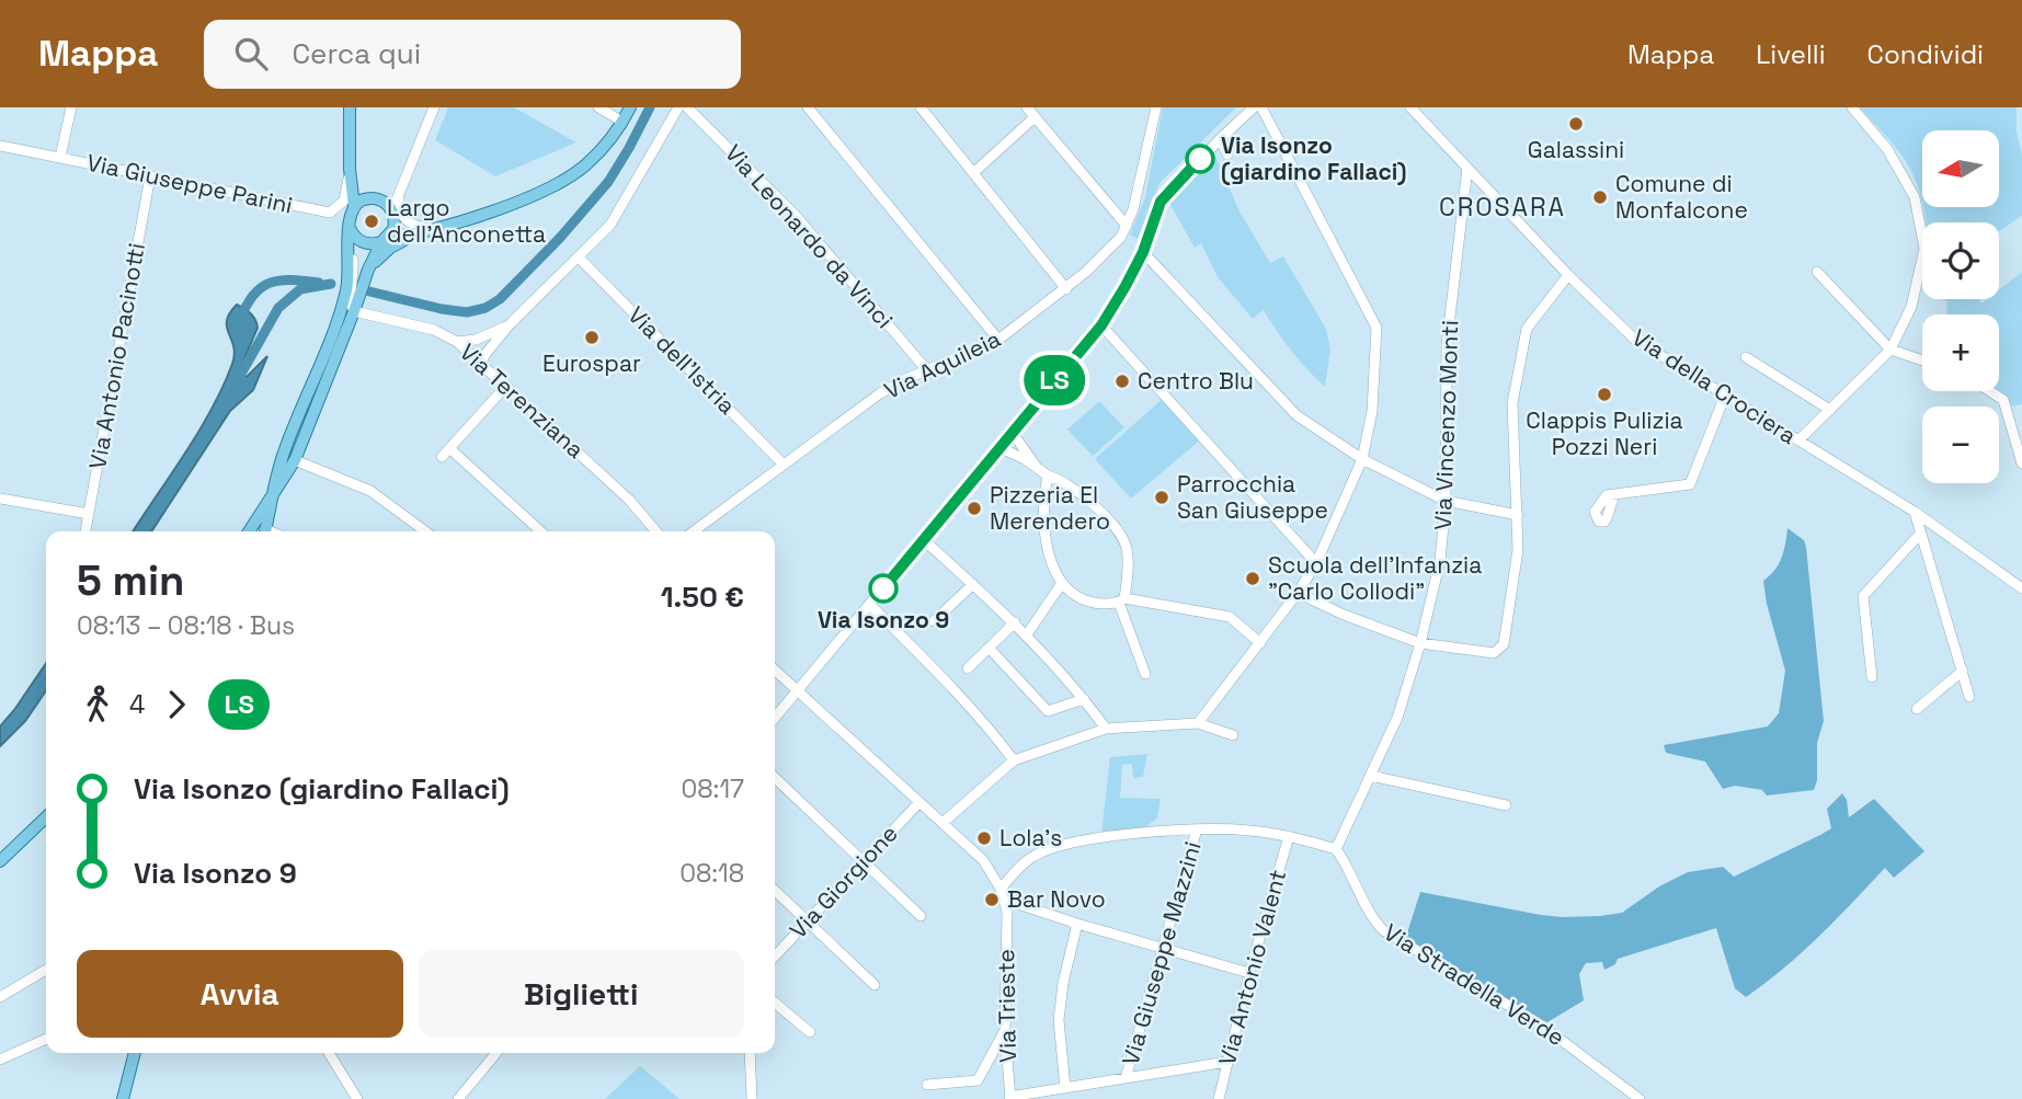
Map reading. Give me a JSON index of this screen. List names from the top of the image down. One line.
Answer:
{"streets":{"street":["Via Giuseppe Parini","Via Leonardo da Vinci","Via Antonio Pacinotti","Via dell'Istria","Via Aquileia","Via della Crociera","Via Terenziana","Via Vincenzo Monti","Via Giorgione","Via Giuseppe Mazzini","Via Antonio Valent","Via Stradella Verde","Via Trieste"]},"crossings":[["Via Giuseppe Parini","Via Antonio Pacinotti"],["Via Leonardo da Vinci","Via Aquileia"],["Via dell'Istria","Via Aquileia"],["Via della Crociera","Via Vincenzo Monti"],["Via Vincenzo Monti","Via Stradella Verde"]],"districts":["CROSARA"],"places":["Galassini","Via Isonzo (giardino Fallaci)","Comune di Monfalcone","Largo dell'Anconetta","Eurospar","Centro Blu","Clappis Pulizia Pozzi Neri","Parrocchia San Giuseppe","Pizzeria El Merendero","Scuola dell'Infanzia \"Carlo Collodi\"","Via Isonzo 9","Lola's","Bar Novo"],"lines":["bus line LS"],"north":"left","page":{"header":"Mappa","search":"Cerca qui","nav":["Mappa","Livelli","Condividi"],"on_map":"LS","map_buttons":["+","−"],"heading":["5 min","08:13 – 08:18 · Bus","1.50 €"],"legs":["4","LS"],"list":[{"name":"Via Isonzo (giardino Fallaci)","value":"08:17"},{"name":"Via Isonzo 9","value":"08:18"}],"buttons":["Avvia","Biglietti"]}}
